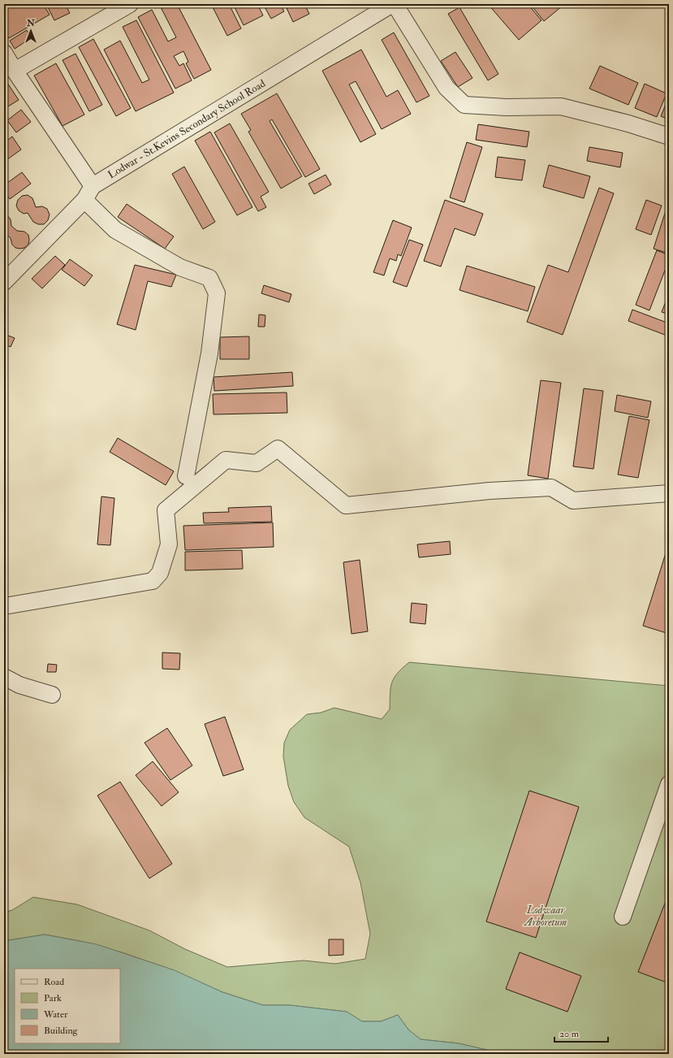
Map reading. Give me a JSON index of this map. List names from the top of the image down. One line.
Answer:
{"streets":{"street":["Lodwar - St.Kevins Secondary School Road"]},"parks":["Lodwaar Arboretum"],"legend":["Road","Park","Water","Building"],"scale_bar":"20 m","north":"top"}
